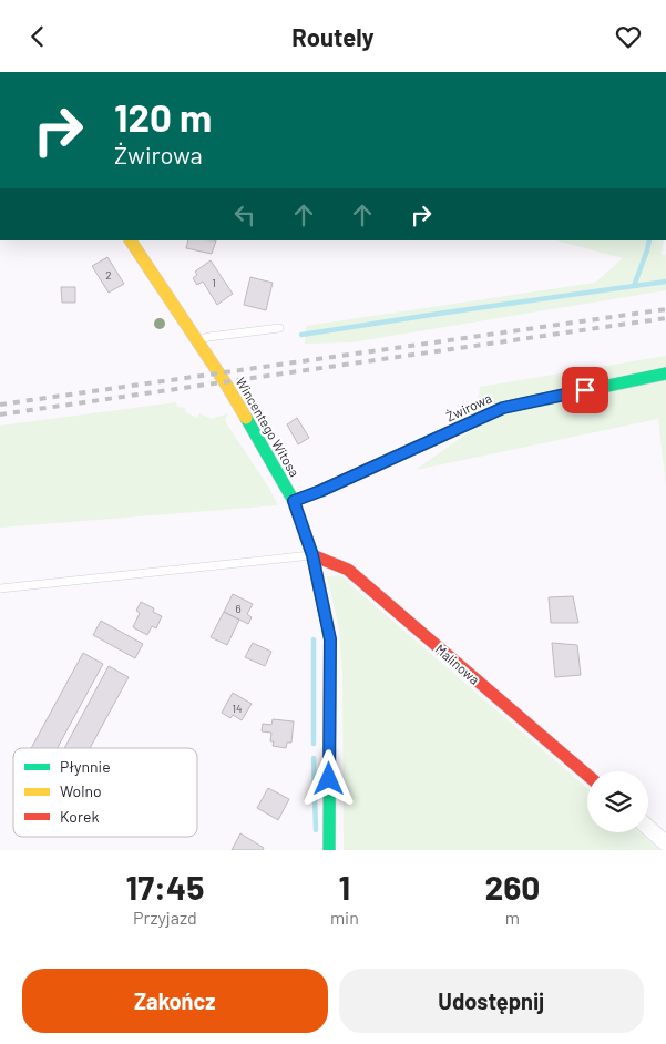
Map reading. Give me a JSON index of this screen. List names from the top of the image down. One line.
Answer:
{"streets":{"street":["Żwirowa","Wincentego Witosa","Malinowa"]},"crossings":[["Żwirowa","Wincentego Witosa"],["Wincentego Witosa","Malinowa"]],"house_numbers":["2","1","6","14"],"legend":["Płynnie","Wolno","Korek"],"page":{"header":"Routely","turn":["120 m","Żwirowa"],"eta":["17:45","Przyjazd","1","min","260","m"],"buttons":["Zakończ","Udostępnij"]}}
